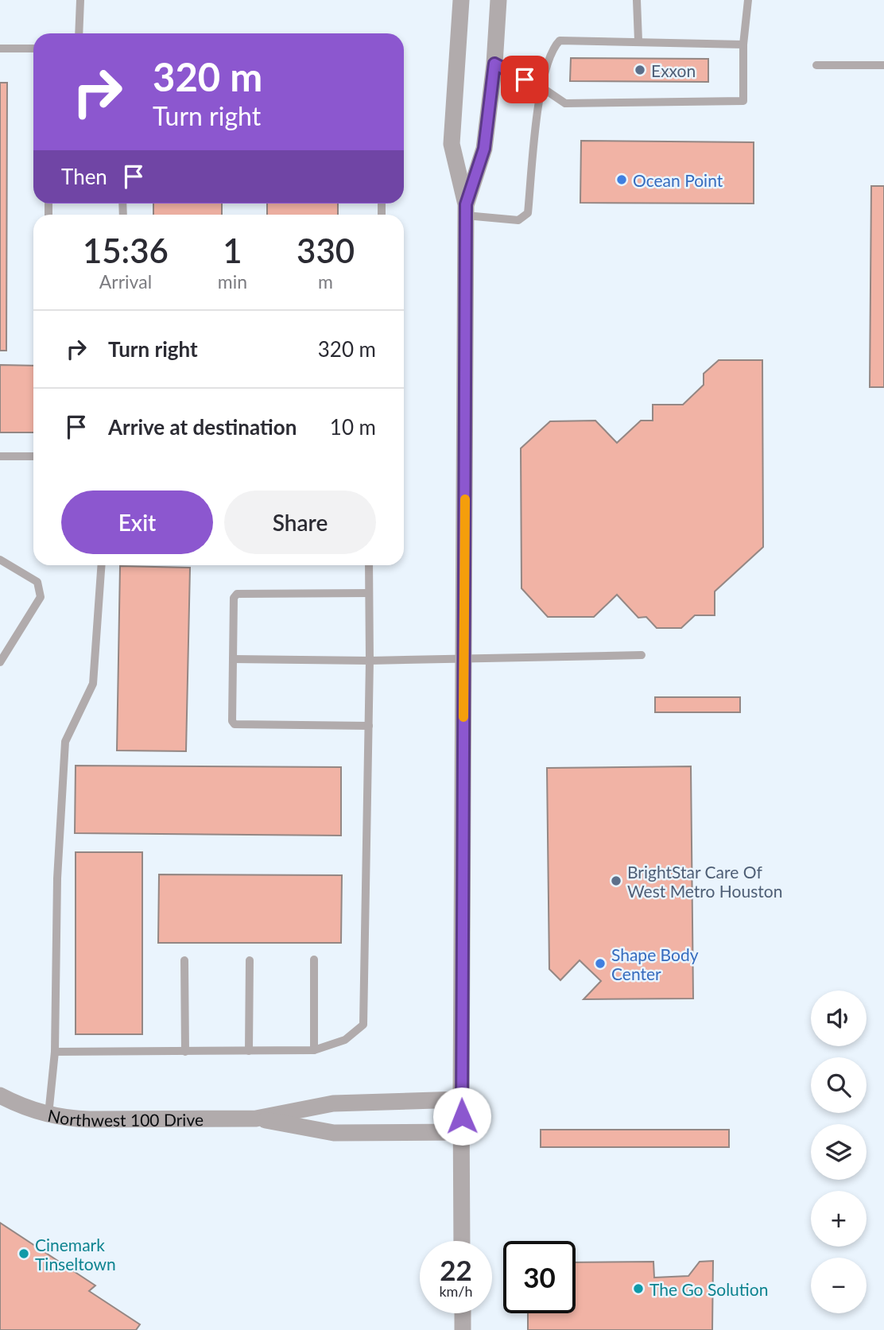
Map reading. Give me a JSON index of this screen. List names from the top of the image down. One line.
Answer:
{"streets":{"street":["Northwest 100 Drive"]},"places":["Exxon","Ocean Point","BrightStar Care Of West Metro Houston","Shape Body Center","Cinemark Tinseltown","The Go Solution"],"page":{"turn":["320 m","Turn right"],"then":"Then","eta":["15:36","Arrival","1","min","330","m"],"list":[{"name":"Turn right","value":"320 m"},{"name":"Arrive at destination","value":"10 m"}],"buttons":["Exit","Share"],"map_buttons":["+","−"],"speed":"22 km/h","limit":"30"}}
